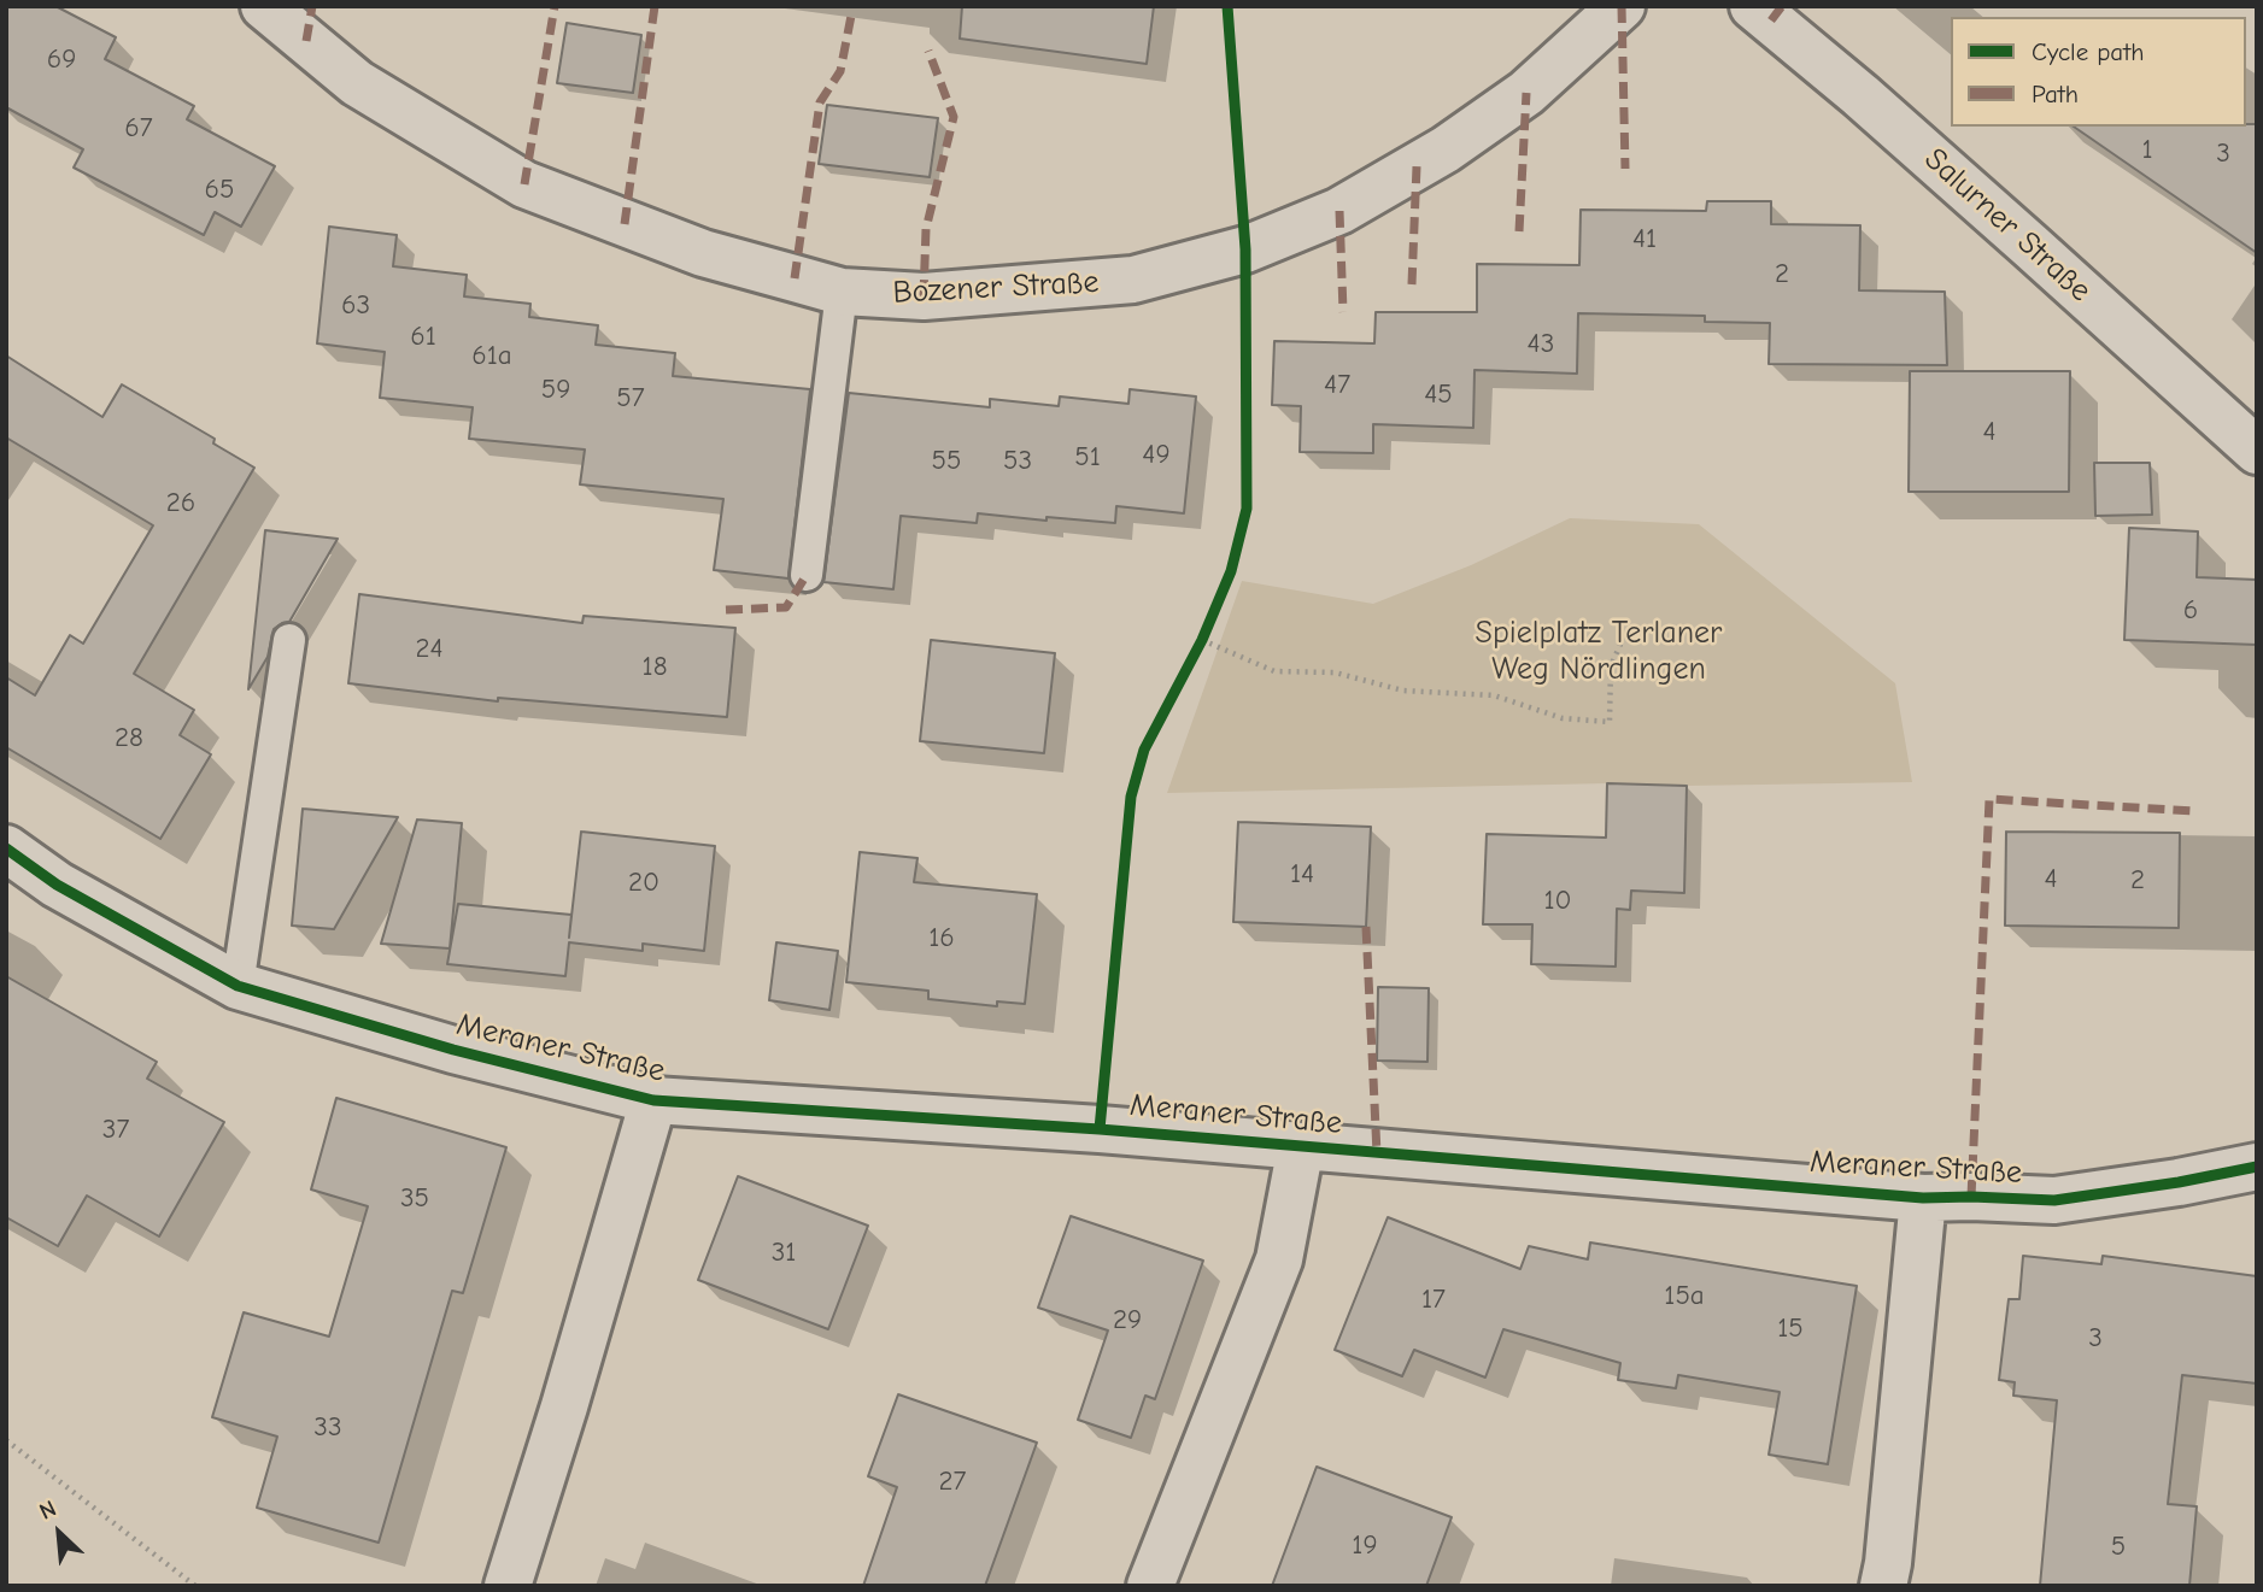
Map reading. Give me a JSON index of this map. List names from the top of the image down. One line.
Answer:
{"streets":{"street":["Salurner Straße","Bozener Straße","Meraner Straße"]},"parks":["Spielplatz Terlaner Weg Nördlingen"],"house_numbers":["69","67","1","3","65","41","2","63","61","43","61a","47","59","45","57","4","49","51","55","53","26","6","24","18","28","14","4","2","20","10","16","37","35","31","15a","17","29","15","3","33","27","19","5"],"legend":["Cycle path","Path"],"north":"top left"}
